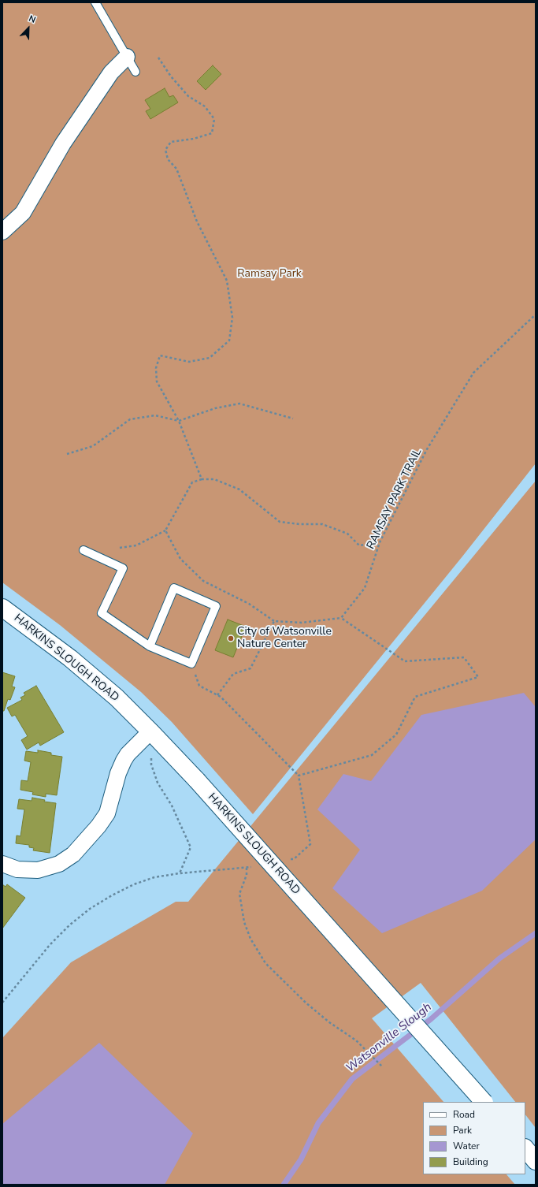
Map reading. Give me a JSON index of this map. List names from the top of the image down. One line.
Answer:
{"streets":{"main road":["HARKINS SLOUGH ROAD"],"path":["RAMSAY PARK TRAIL"]},"water":["Watsonville Slough"],"parks":["Ramsay Park"],"places":["City of Watsonville Nature Center"],"legend":["Road","Park","Water","Building"],"north":"top right"}
